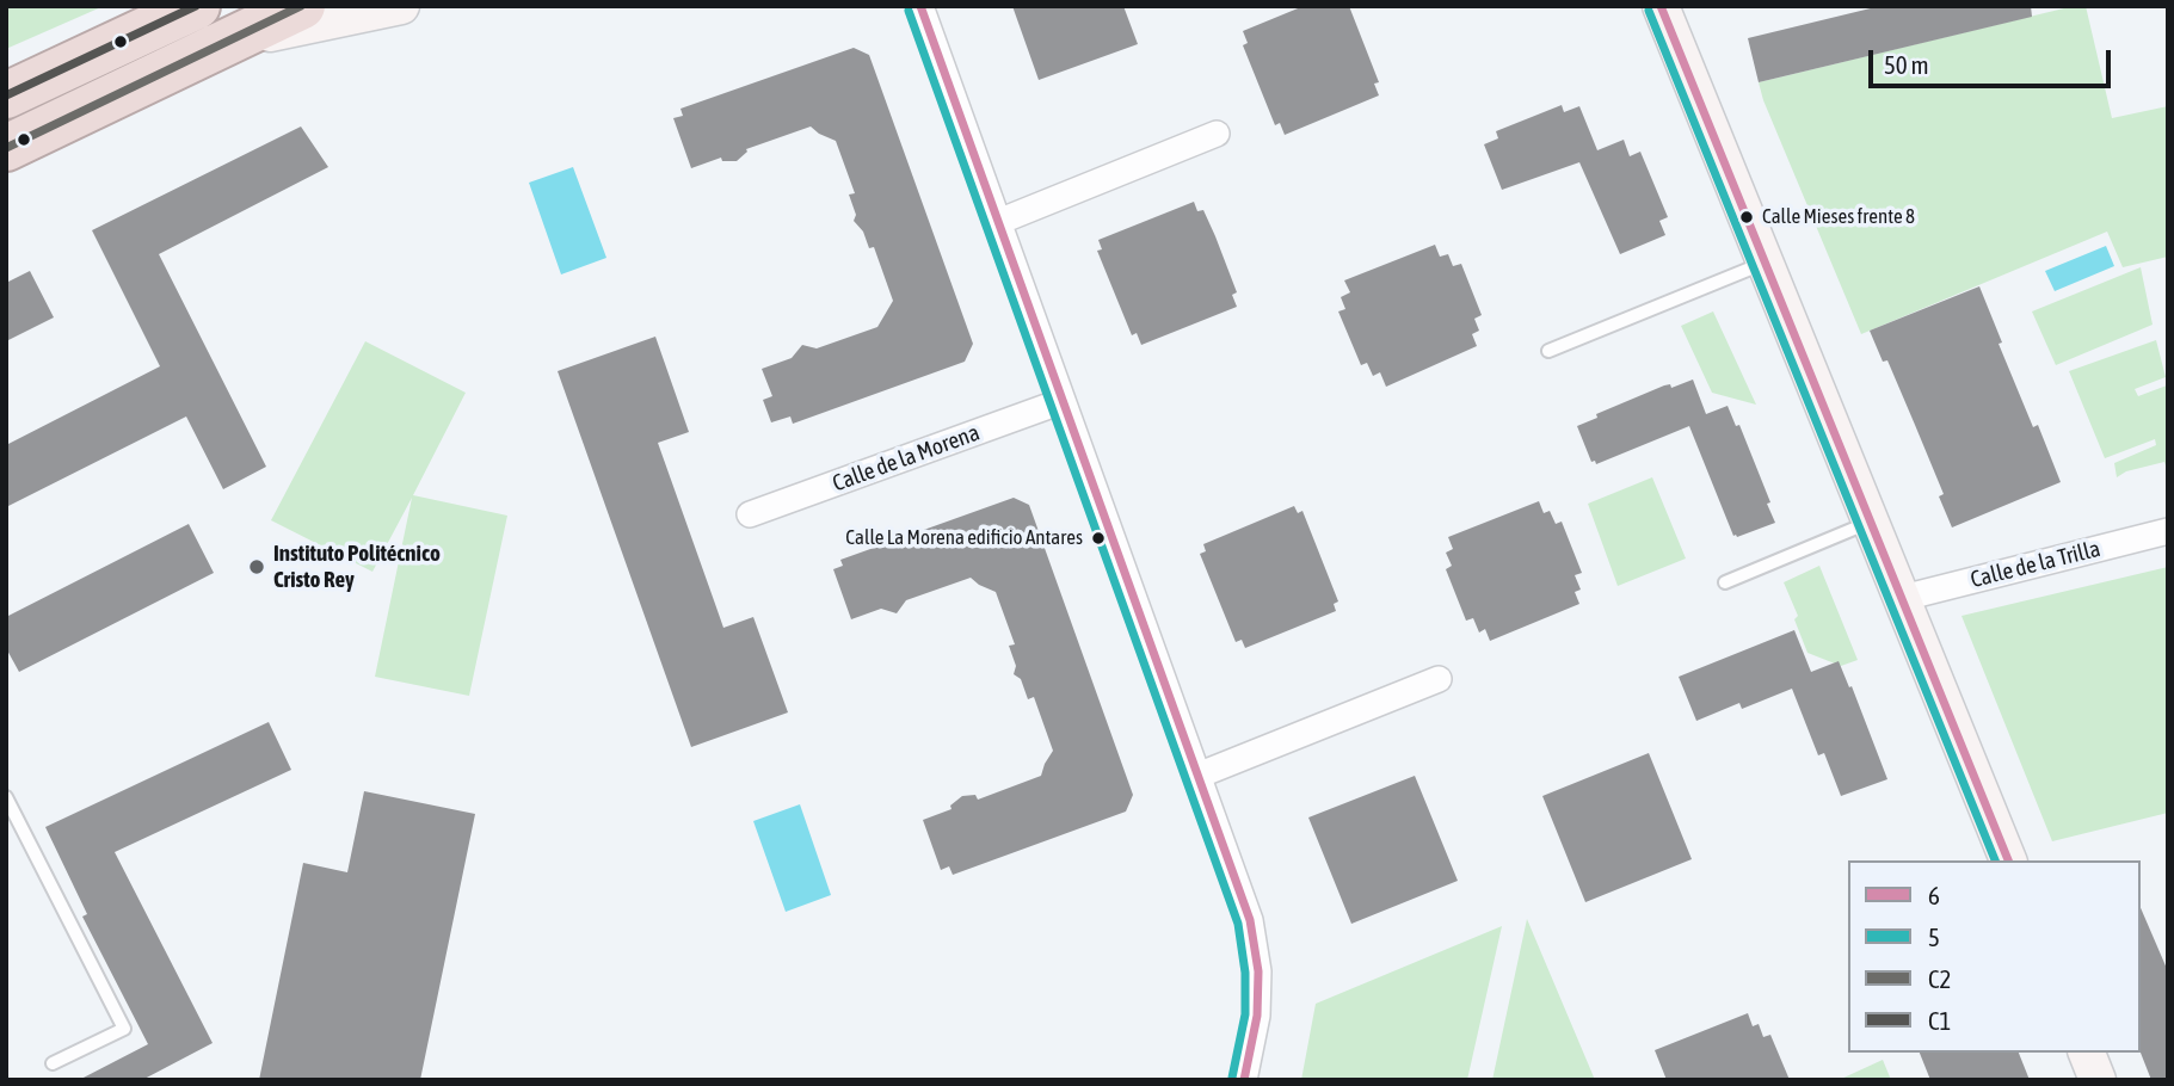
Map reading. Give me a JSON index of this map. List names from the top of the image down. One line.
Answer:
{"streets":{"street":["Calle de la Morena","Calle de la Trilla"]},"places":["Calle Mieses frente 8","Calle La Morena edificio Antares","Instituto Politécnico Cristo Rey"],"lines":["transit line 6","transit line C2","transit line C1","transit line 5"],"legend":["6","5","C2","C1"],"scale_bar":"50 m"}
